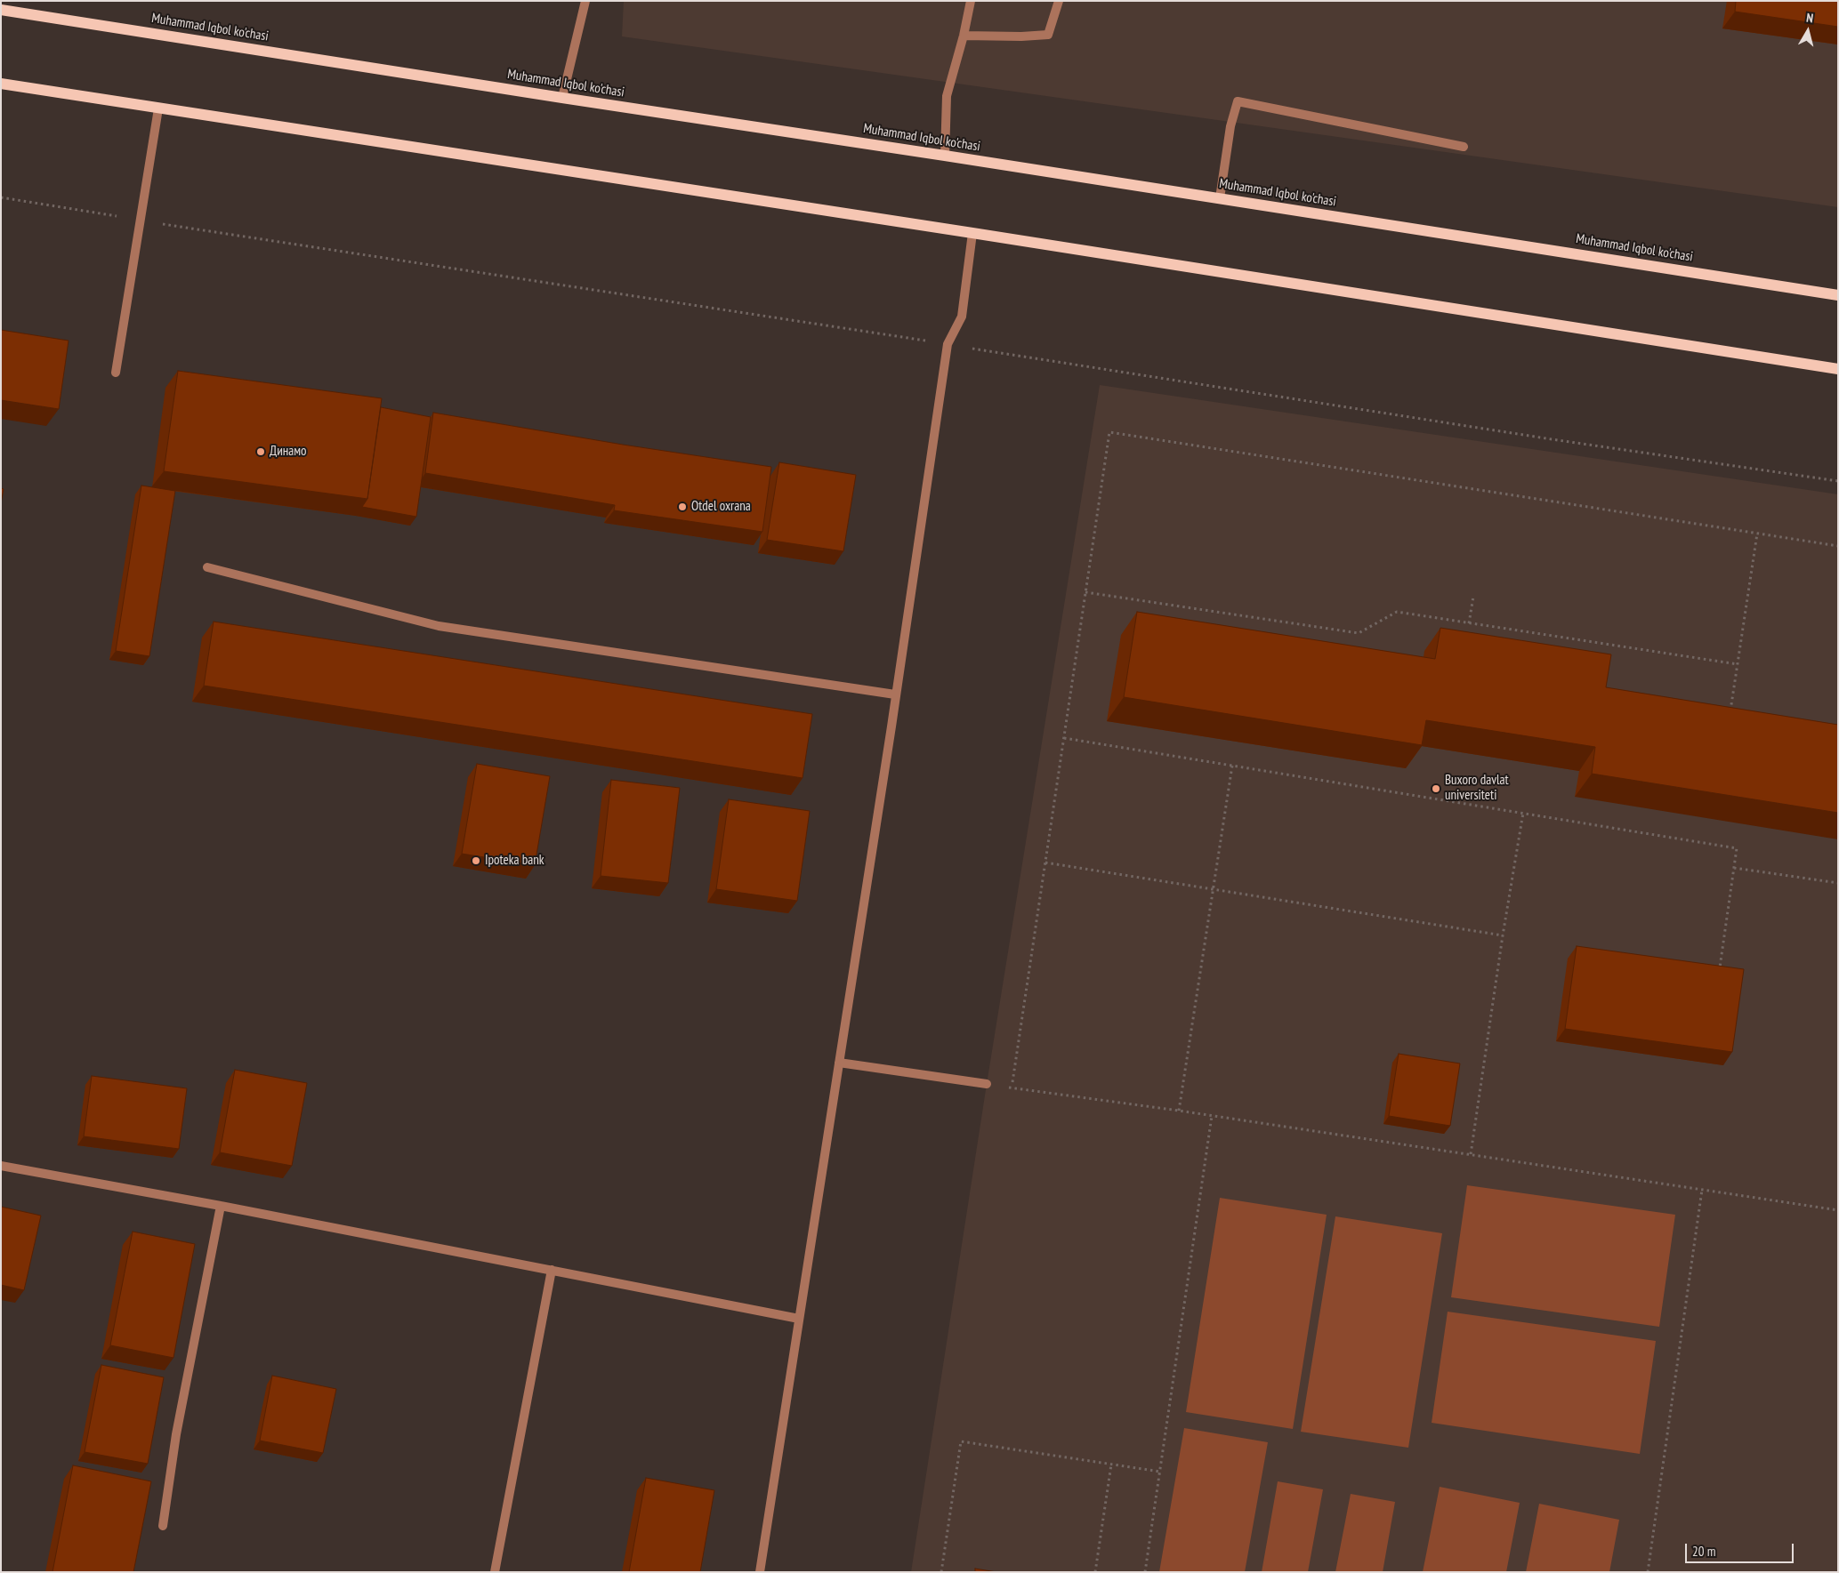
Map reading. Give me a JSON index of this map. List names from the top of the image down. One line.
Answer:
{"streets":{"main road":["Muhammad Iqbol ko'chasi"]},"places":["Динамо","Otdel oxrana","Buxoro davlat universiteti","Ipoteka bank"],"scale_bar":"20 m","north":"top"}
